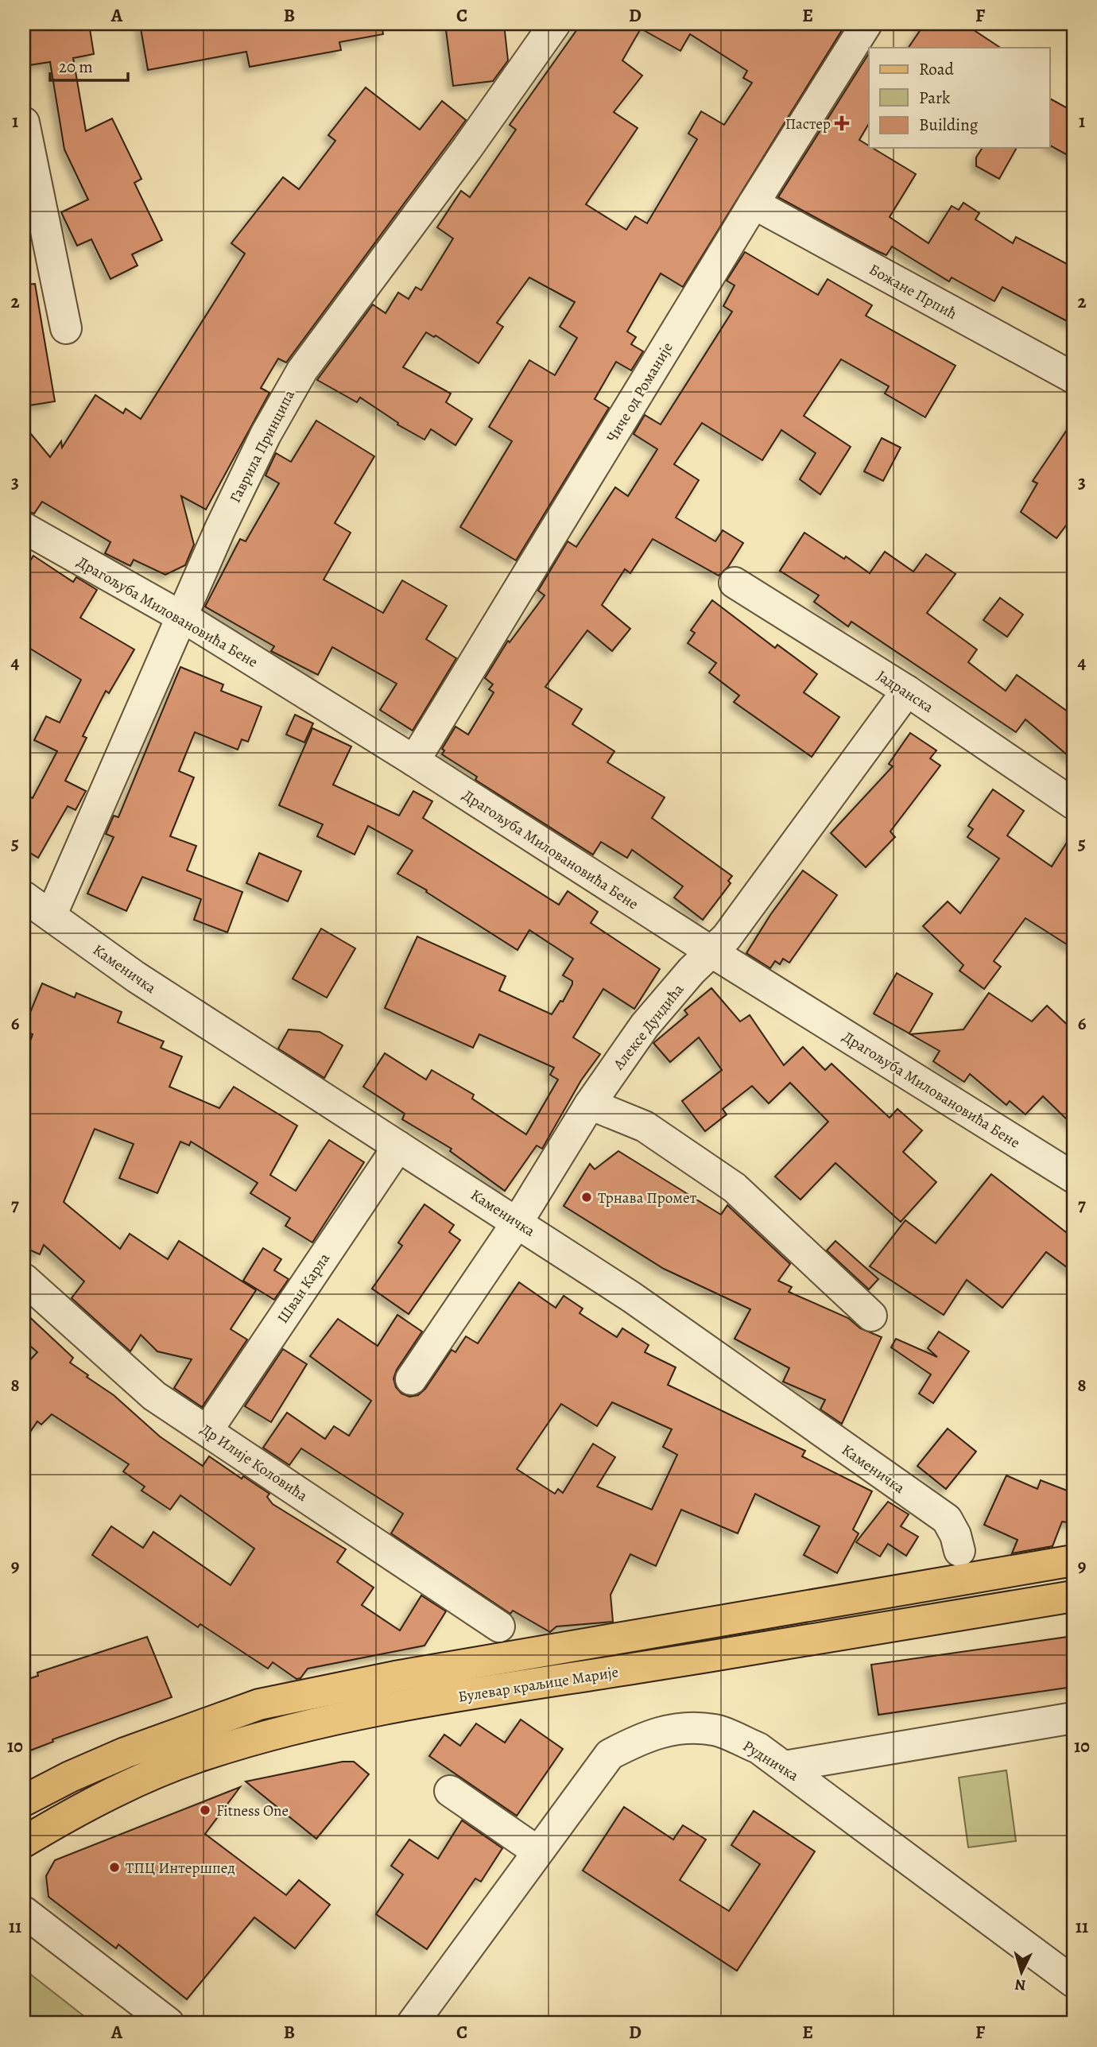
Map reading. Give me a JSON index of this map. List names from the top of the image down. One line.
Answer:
{"streets":{"main road":["Булевар краљице Марије"],"street":["Божане Прпић","Чиче од Романије","Гаврила Принципа","Драгољуба Миловановића Бене","Јадранска","Каменичка","Алексе Дундића","Шван Карла","Др Илије Коловића","Рудничка"]},"crossings":[["Божане Прпић","Чиче од Романије"],["Чиче од Романије","Драгољуба Миловановића Бене"],["Гаврила Принципа","Драгољуба Миловановића Бене"],["Гаврила Принципа","Каменичка"],["Драгољуба Миловановића Бене","Алексе Дундића"],["Јадранска","Алексе Дундића"],["Каменичка","Алексе Дундића"],["Каменичка","Шван Карла"],["Шван Карла","Др Илије Коловића"]],"places":{"health":["Пастер"],"other":["Трнава Промет","Fitness One","ТПЦ Интершпед"]},"legend":["Road","Park","Building"],"scale_bar":"20 m","north":"bottom","grid":{"columns":["A","B","C","D","E","F"],"rows":["1","2","3","4","5","6","7","8","9","10","11"]}}
